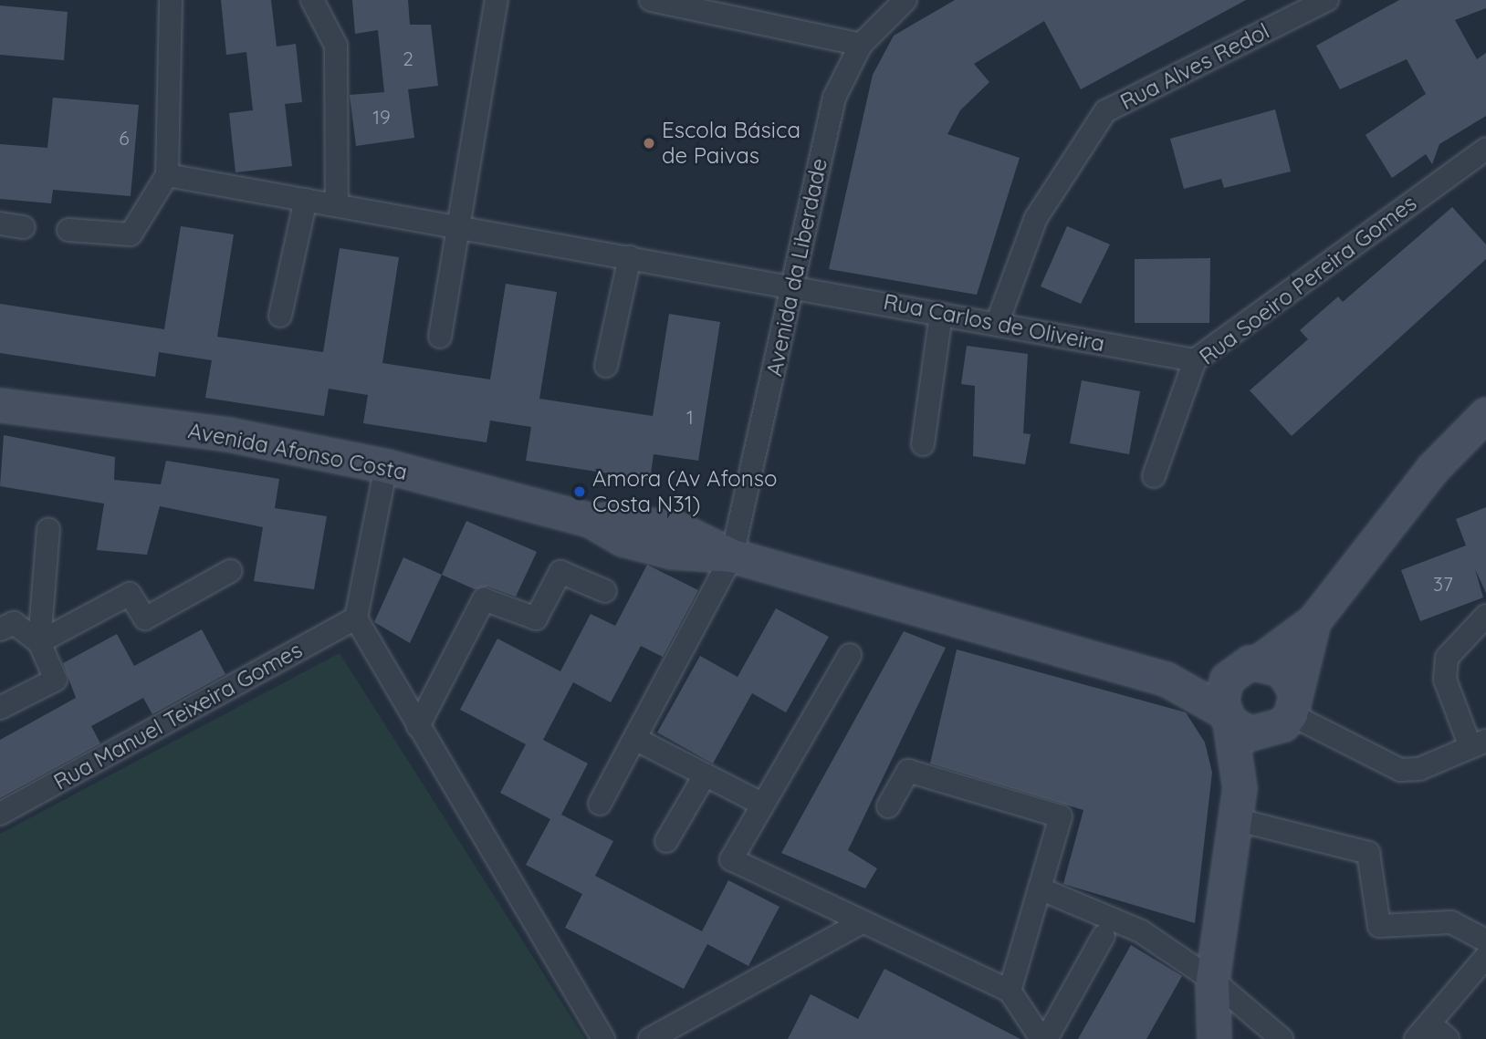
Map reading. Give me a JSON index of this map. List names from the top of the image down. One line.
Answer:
{"streets":{"main road":["Avenida Afonso Costa"],"street":["Rua Alves Redol","Avenida da Liberdade","Rua Soeiro Pereira Gomes","Rua Carlos de Oliveira","Rua Manuel Teixeira Gomes"]},"crossings":[["Rua Alves Redol","Rua Carlos de Oliveira"],["Avenida da Liberdade","Rua Carlos de Oliveira"],["Avenida da Liberdade","Avenida Afonso Costa"],["Rua Soeiro Pereira Gomes","Rua Carlos de Oliveira"]],"places":["Escola Básica de Paivas","Amora (Av Afonso Costa N31)"],"house_numbers":["2","19","6","1","37"]}
